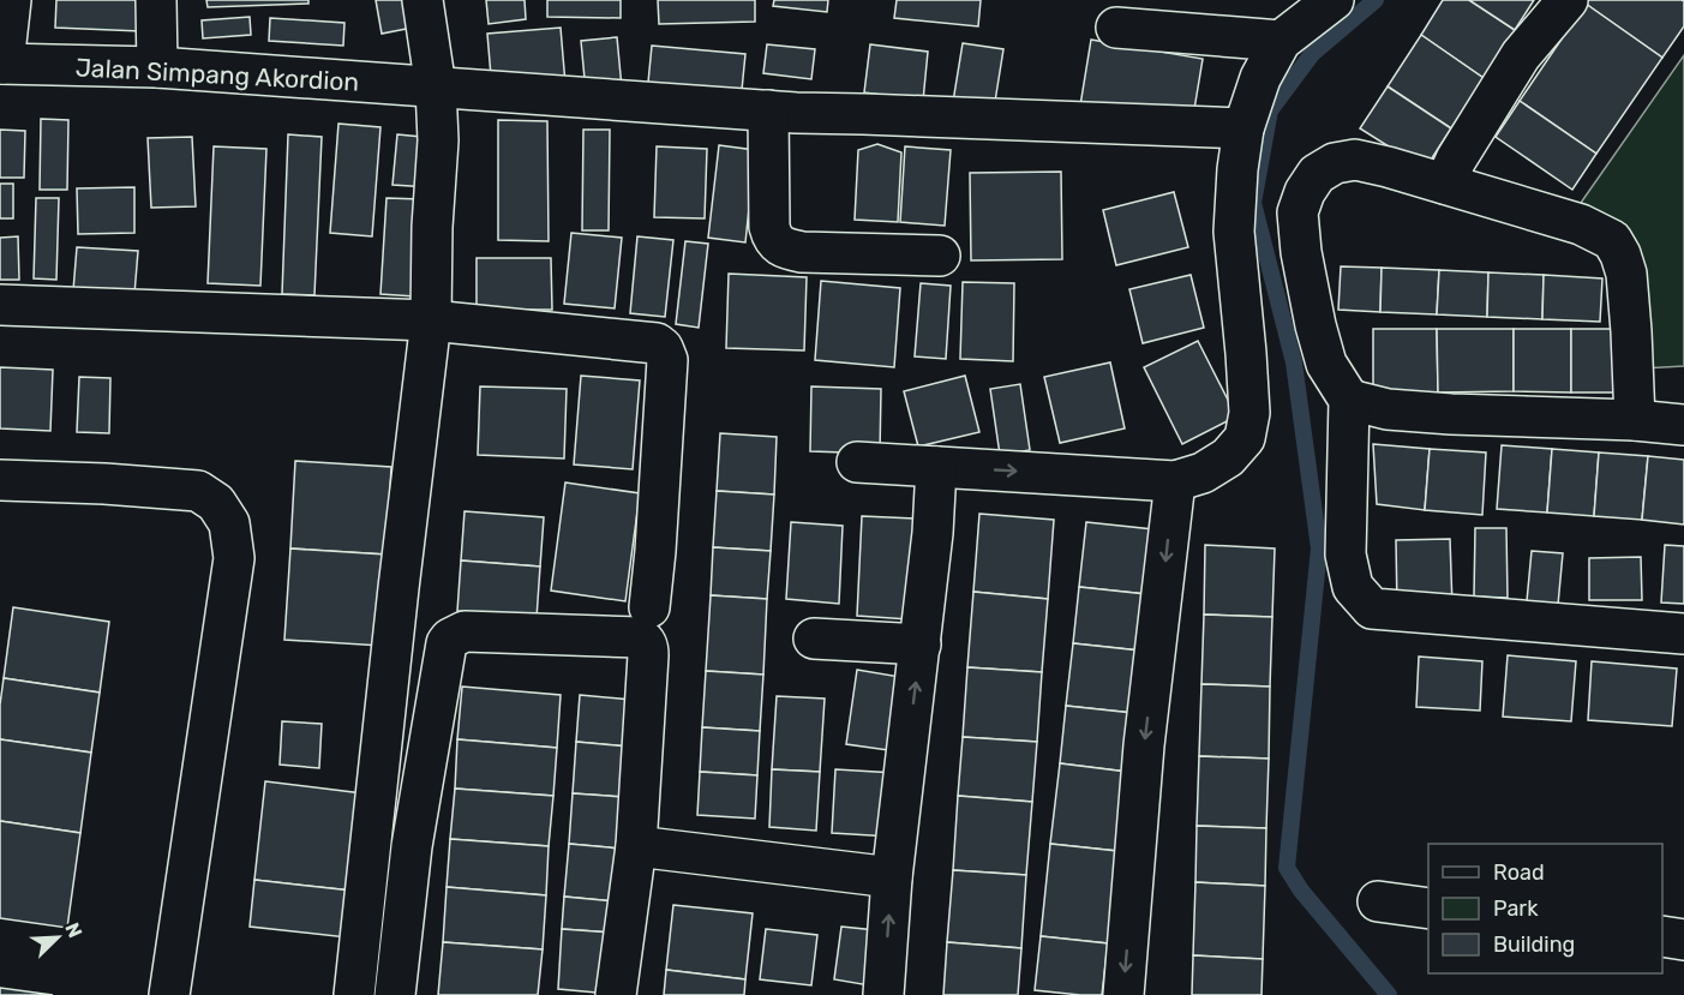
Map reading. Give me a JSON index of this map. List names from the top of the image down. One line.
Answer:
{"streets":{"street":["Jalan Simpang Akordion"]},"legend":["Road","Park","Building"],"north":"top right"}
